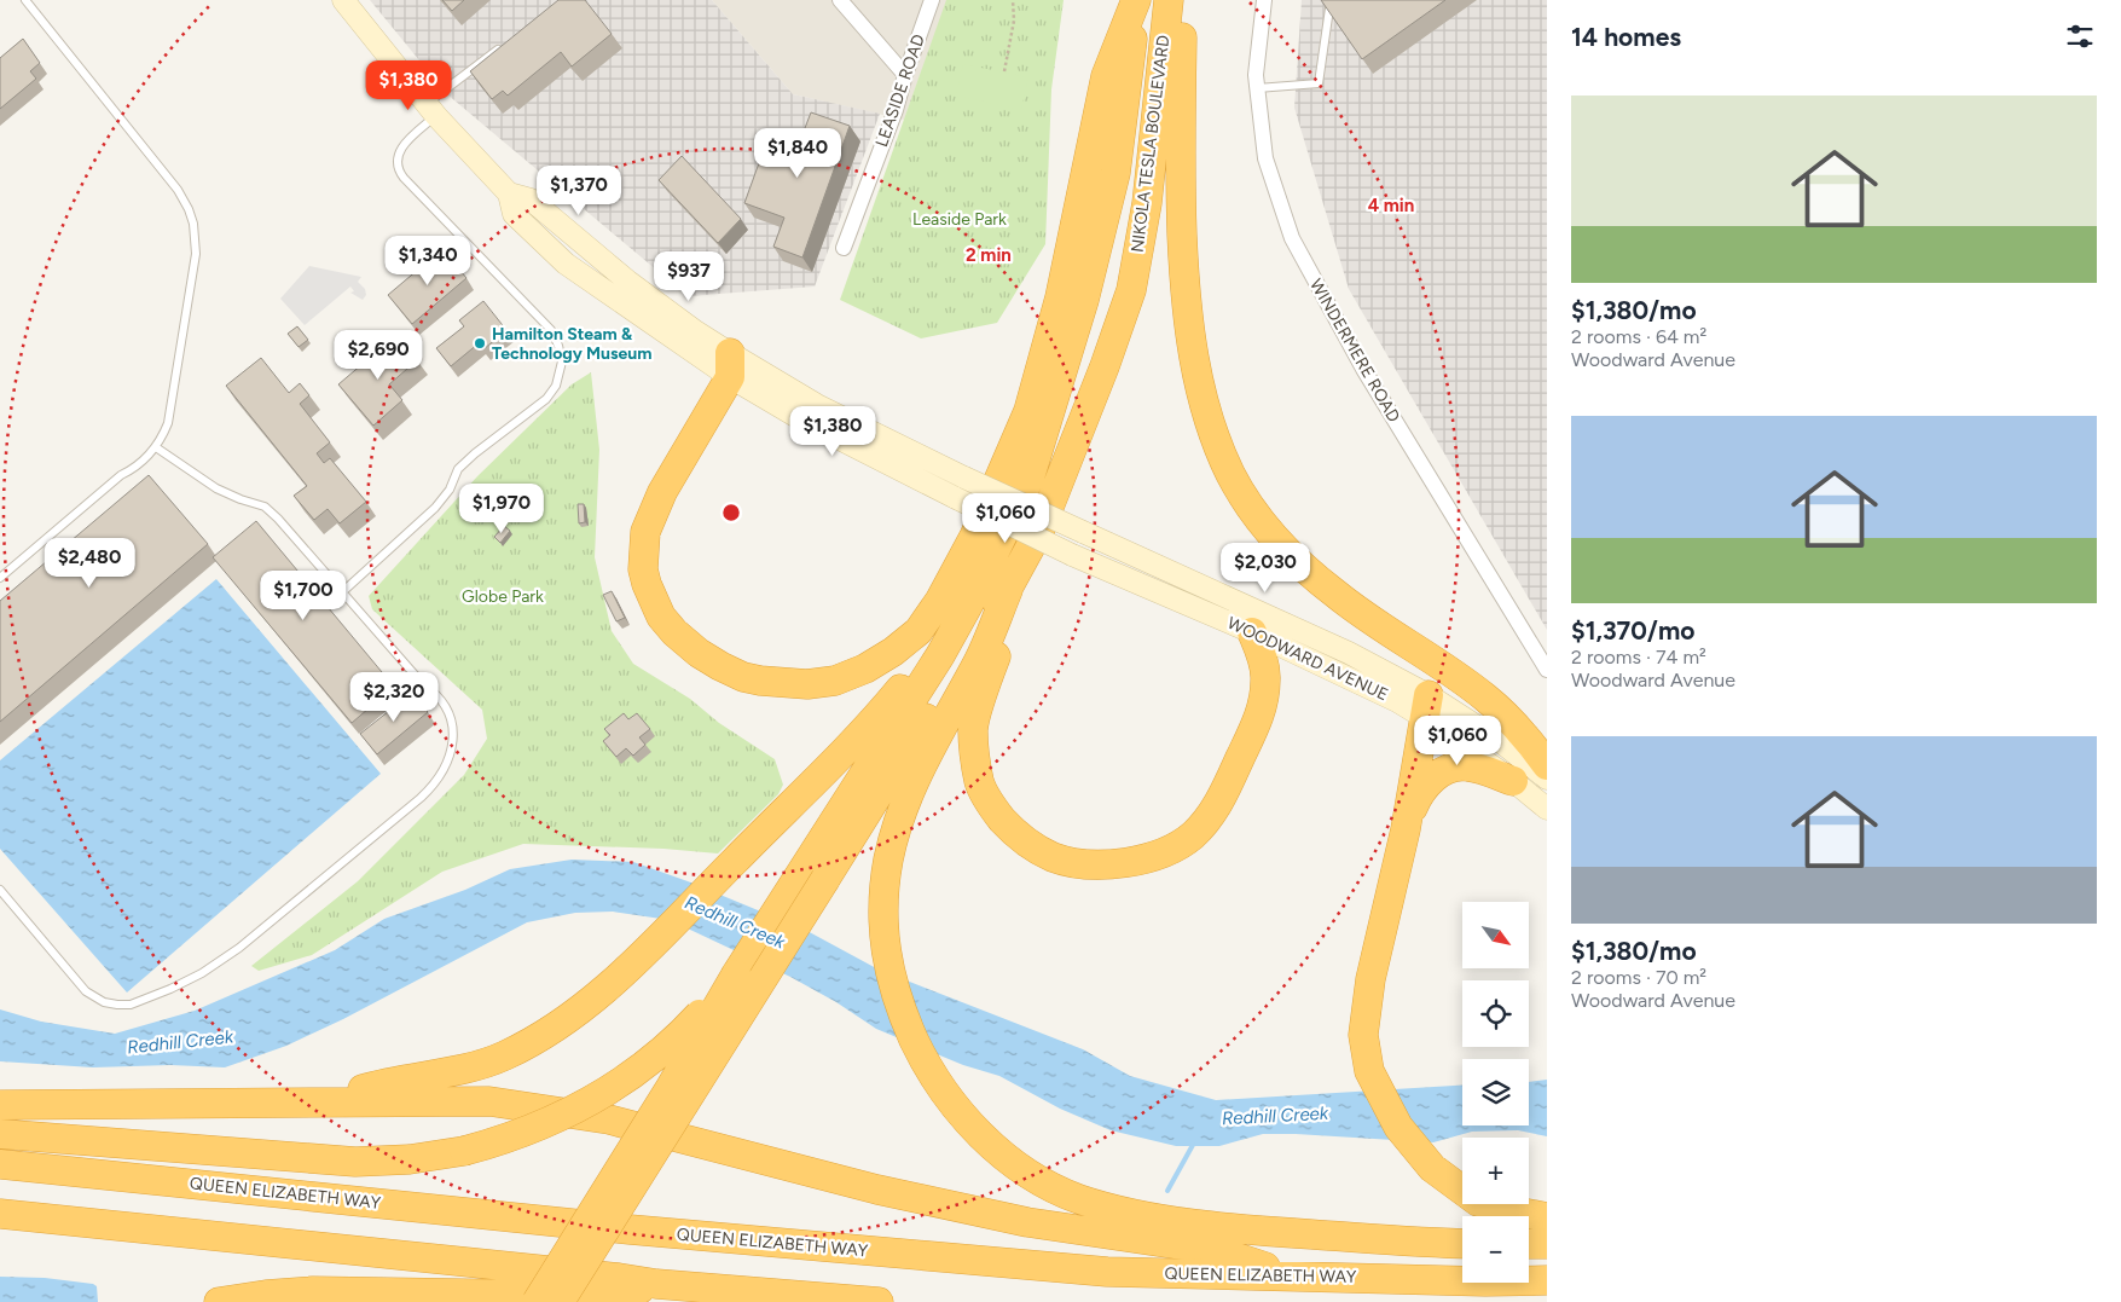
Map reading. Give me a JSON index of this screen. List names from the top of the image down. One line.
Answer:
{"streets":{"highway":["NIKOLA TESLA BOULEVARD","QUEEN ELIZABETH WAY"],"main road":["WOODWARD AVENUE"],"street":["LEASIDE ROAD","WINDERMERE ROAD"]},"water":["Redhill Creek"],"parks":["Leaside Park","Globe Park"],"places":["Hamilton Steam & Technology Museum"],"north":"bottom right","page":{"heading":"14 homes","price":["$1,380","$1,840","$1,370","$1,340","$937","$2,690","$1,380","$1,970","$1,060","$2,480","$2,030","$1,700","$2,320","$1,060"],"list":[{"name":"$1,380/mo","note":"2 rooms · 64 m² · Woodward Avenue"},{"name":"$1,370/mo","note":"2 rooms · 74 m² · Woodward Avenue"},{"name":"$1,380/mo","note":"2 rooms · 70 m² · Woodward Avenue"}],"map_buttons":["+","−"]},"rings":["4 min","2 min"]}
